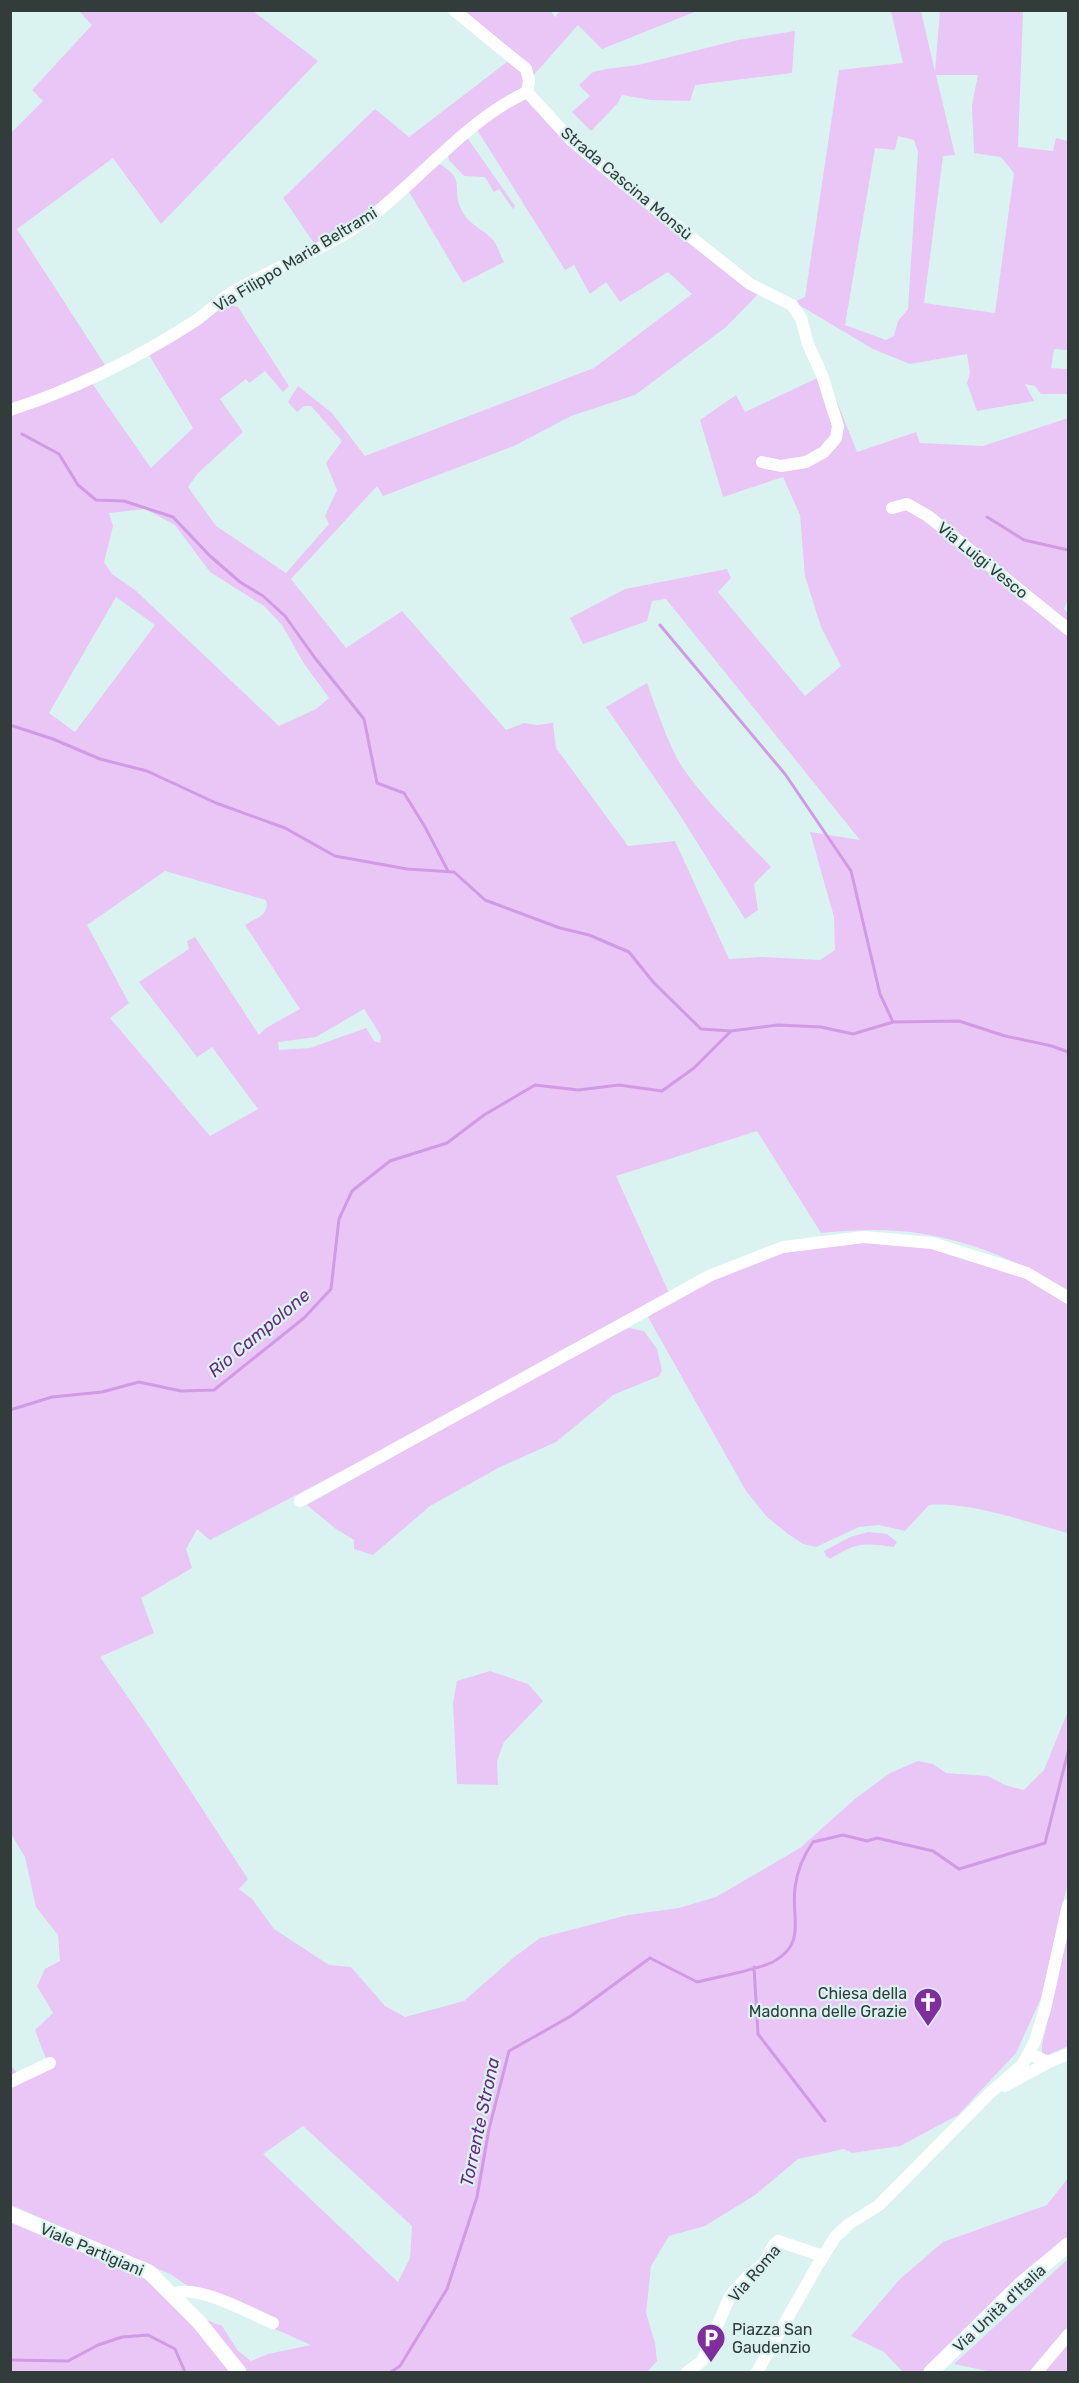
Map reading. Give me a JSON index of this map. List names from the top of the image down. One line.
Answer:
{"streets":{"main road":["Viale Partigiani","Via Unità d'Italia"],"street":["Strada Cascina Monsù","Via Filippo Maria Beltrami","Via Luigi Vesco","Via Roma"]},"crossings":[["Strada Cascina Monsù","Via Filippo Maria Beltrami"]],"water":["Rio Campolone","Torrente Strona"],"places":{"church":["Chiesa della Madonna delle Grazie"],"parking":["Piazza San Gaudenzio"]}}
